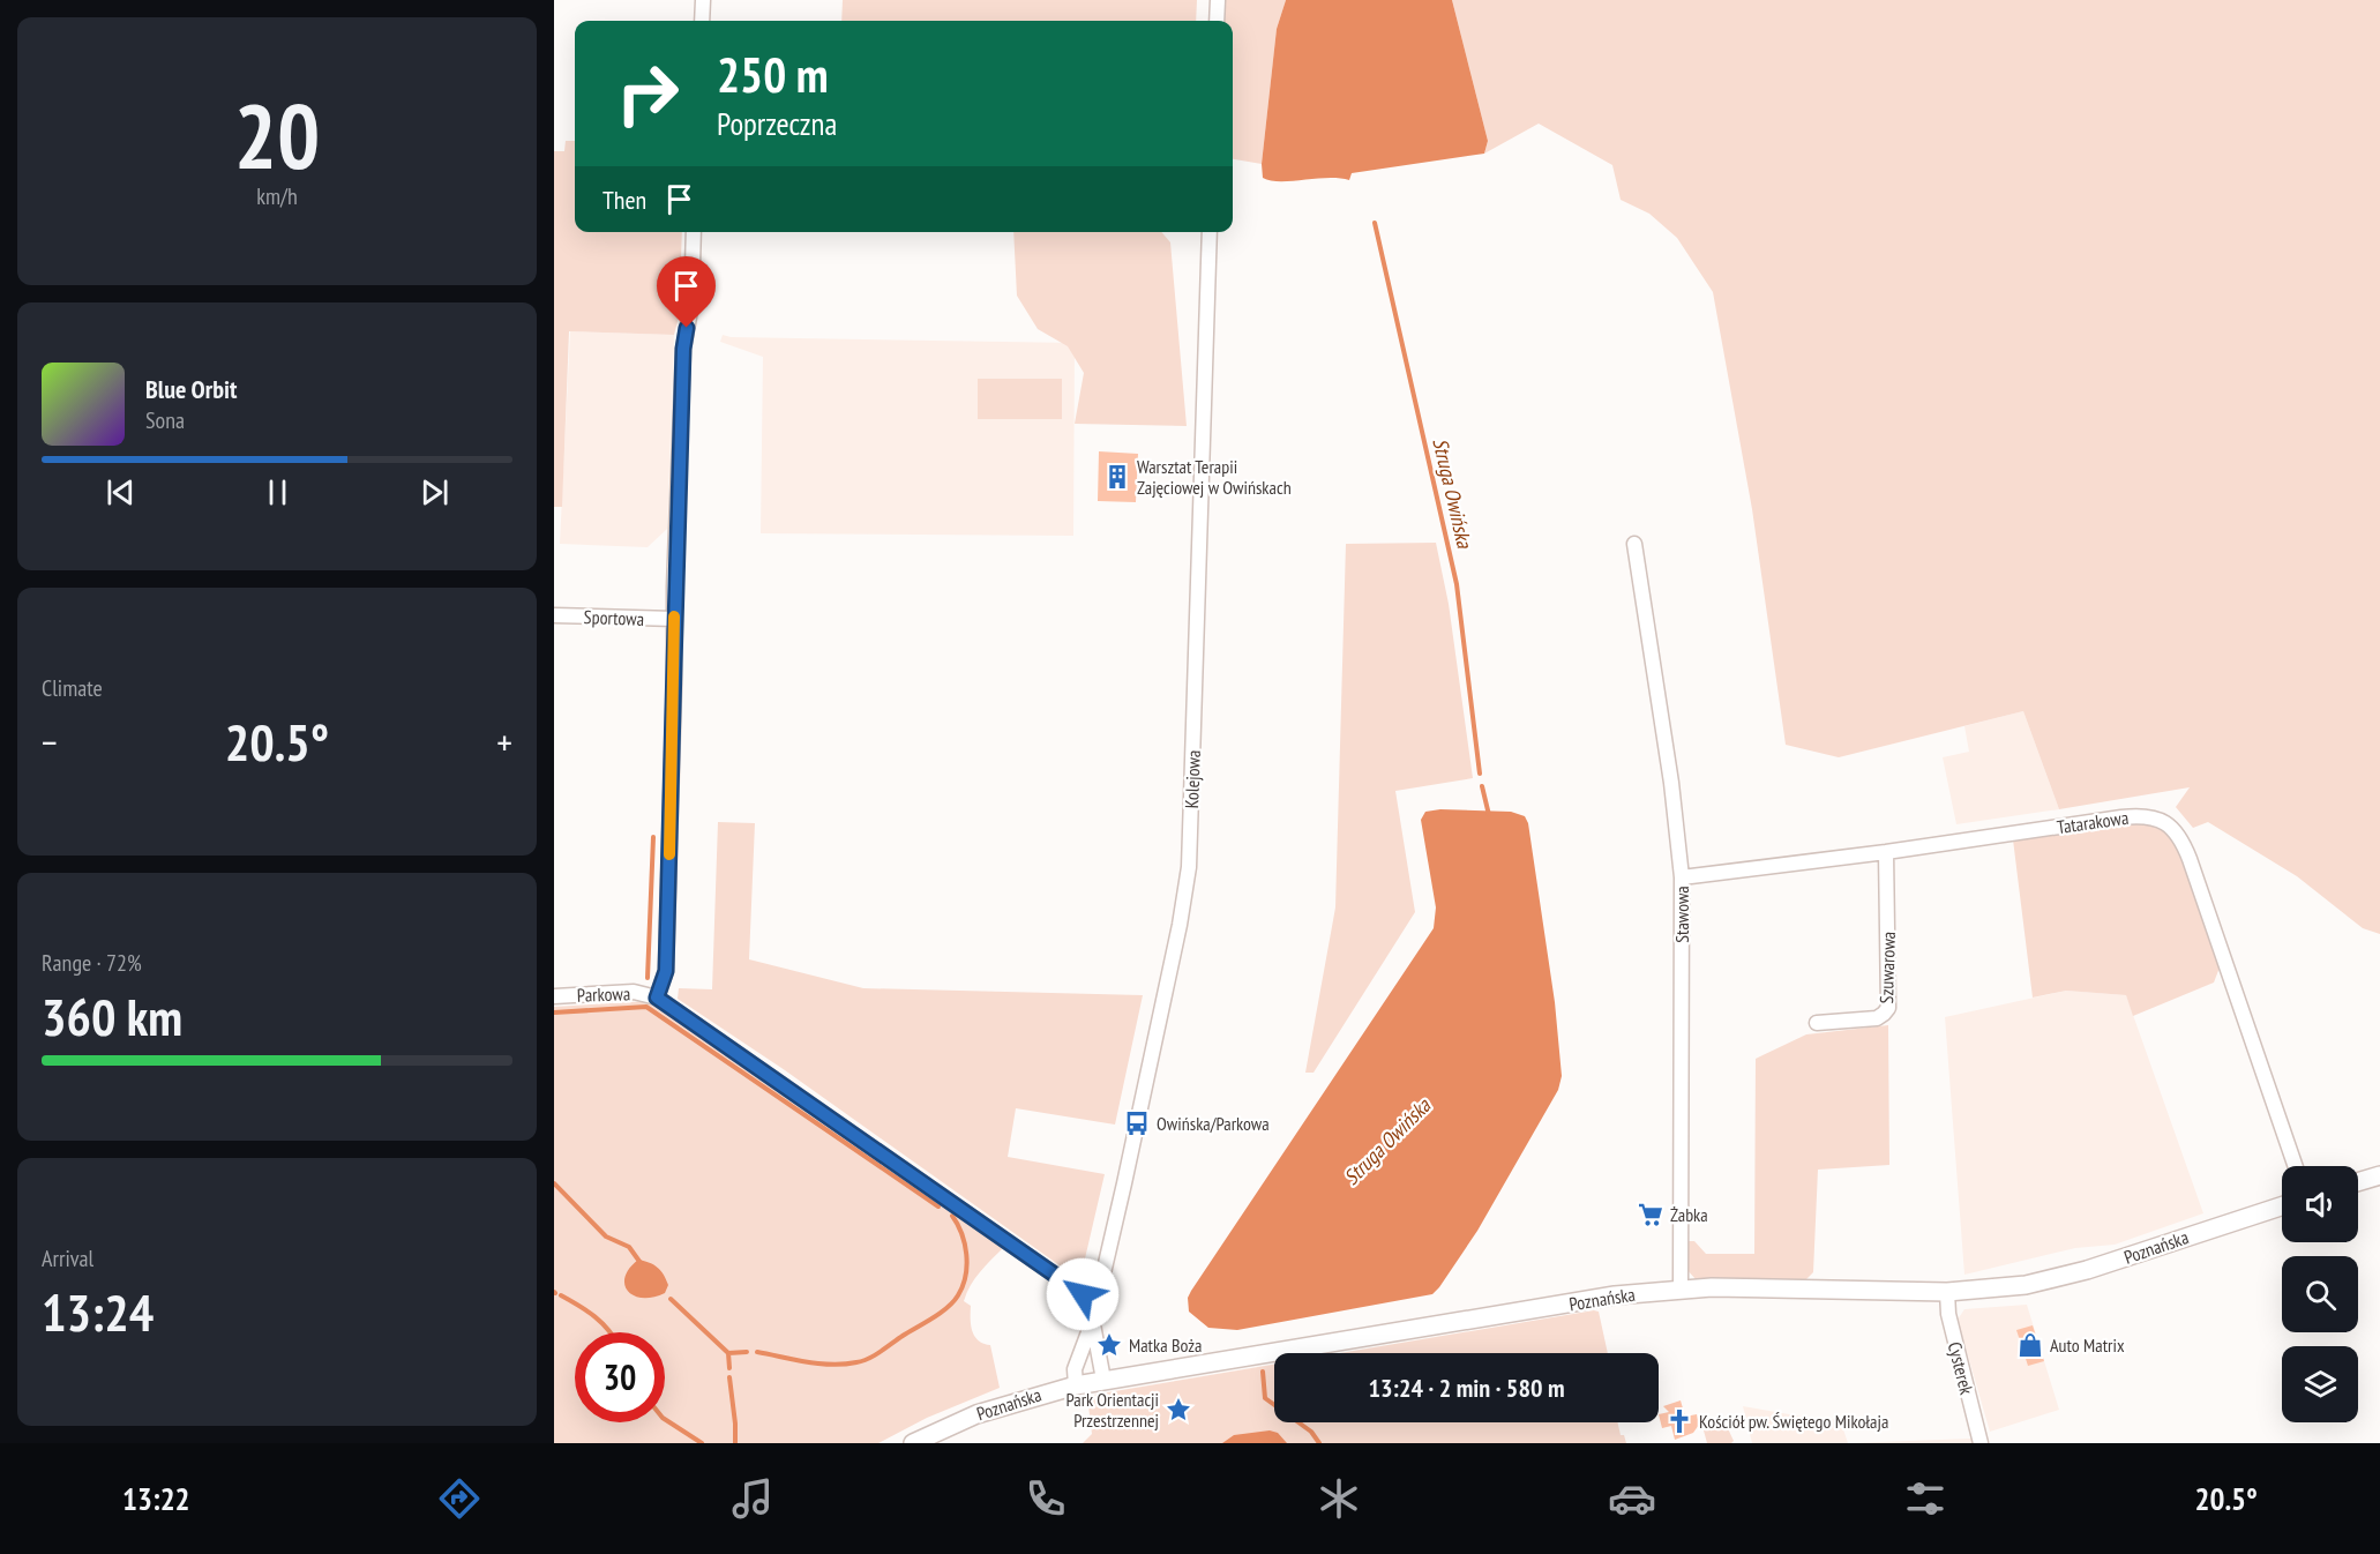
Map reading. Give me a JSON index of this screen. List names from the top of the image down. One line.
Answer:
{"streets":{"main road":["Poznańska"],"street":["Sportowa","Kolejowa","Tatarakowa","Stawowa","Szuwarowa","Parkowa","Cysterek"]},"crossings":[["Kolejowa","Parkowa"],["Kolejowa","Poznańska"],["Tatarakowa","Stawowa"],["Tatarakowa","Szuwarowa"],["Stawowa","Poznańska"],["Poznańska","Cysterek"]],"water":["Struga Owińska"],"places":{"building":["Warsztat Terapii Zajęciowej w Owińskach"],"bus stop":["Owińska/Parkowa"],"supermarket":["Żabka"],"place":["Matka Boża","Park Orientacji Przestrzennej"],"shop":["Auto Matrix"],"church":["Kościół pw. Świętego Mikołaja"]},"page":{"tile":[["20","km/h"],"Climate",["Range · 72%","360 km"],["Arrival","13:24"]],"turn":["250 m","Poprzeczna"],"then":"Then","song":["Blue Orbit","Sona"],"heat":["−","20.5°","+"],"limit":"30","trip":"13:24 · 2 min · 580 m","tabs":["13:22","20.5°"]}}
